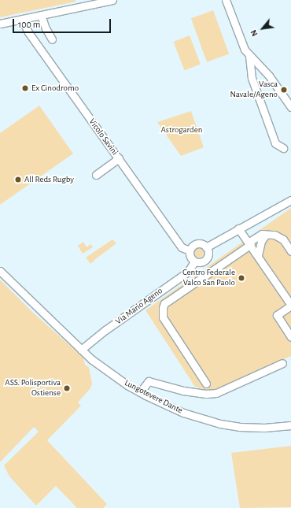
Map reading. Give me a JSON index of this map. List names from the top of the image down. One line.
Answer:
{"streets":{"street":["Vicolo Savini","Via Mario Ageno","Lungotevere Dante"]},"crossings":[["Vicolo Savini","Via Mario Ageno"],["Via Mario Ageno","Lungotevere Dante"]],"parks":["Astrogarden"],"places":["Ex Cinodromo","Vasca Navale/Ageno","All Reds Rugby","Centro Federale Valco San Paolo","ASS. Polisportiva Ostiense"],"scale_bar":"100 m","north":"bottom left"}
